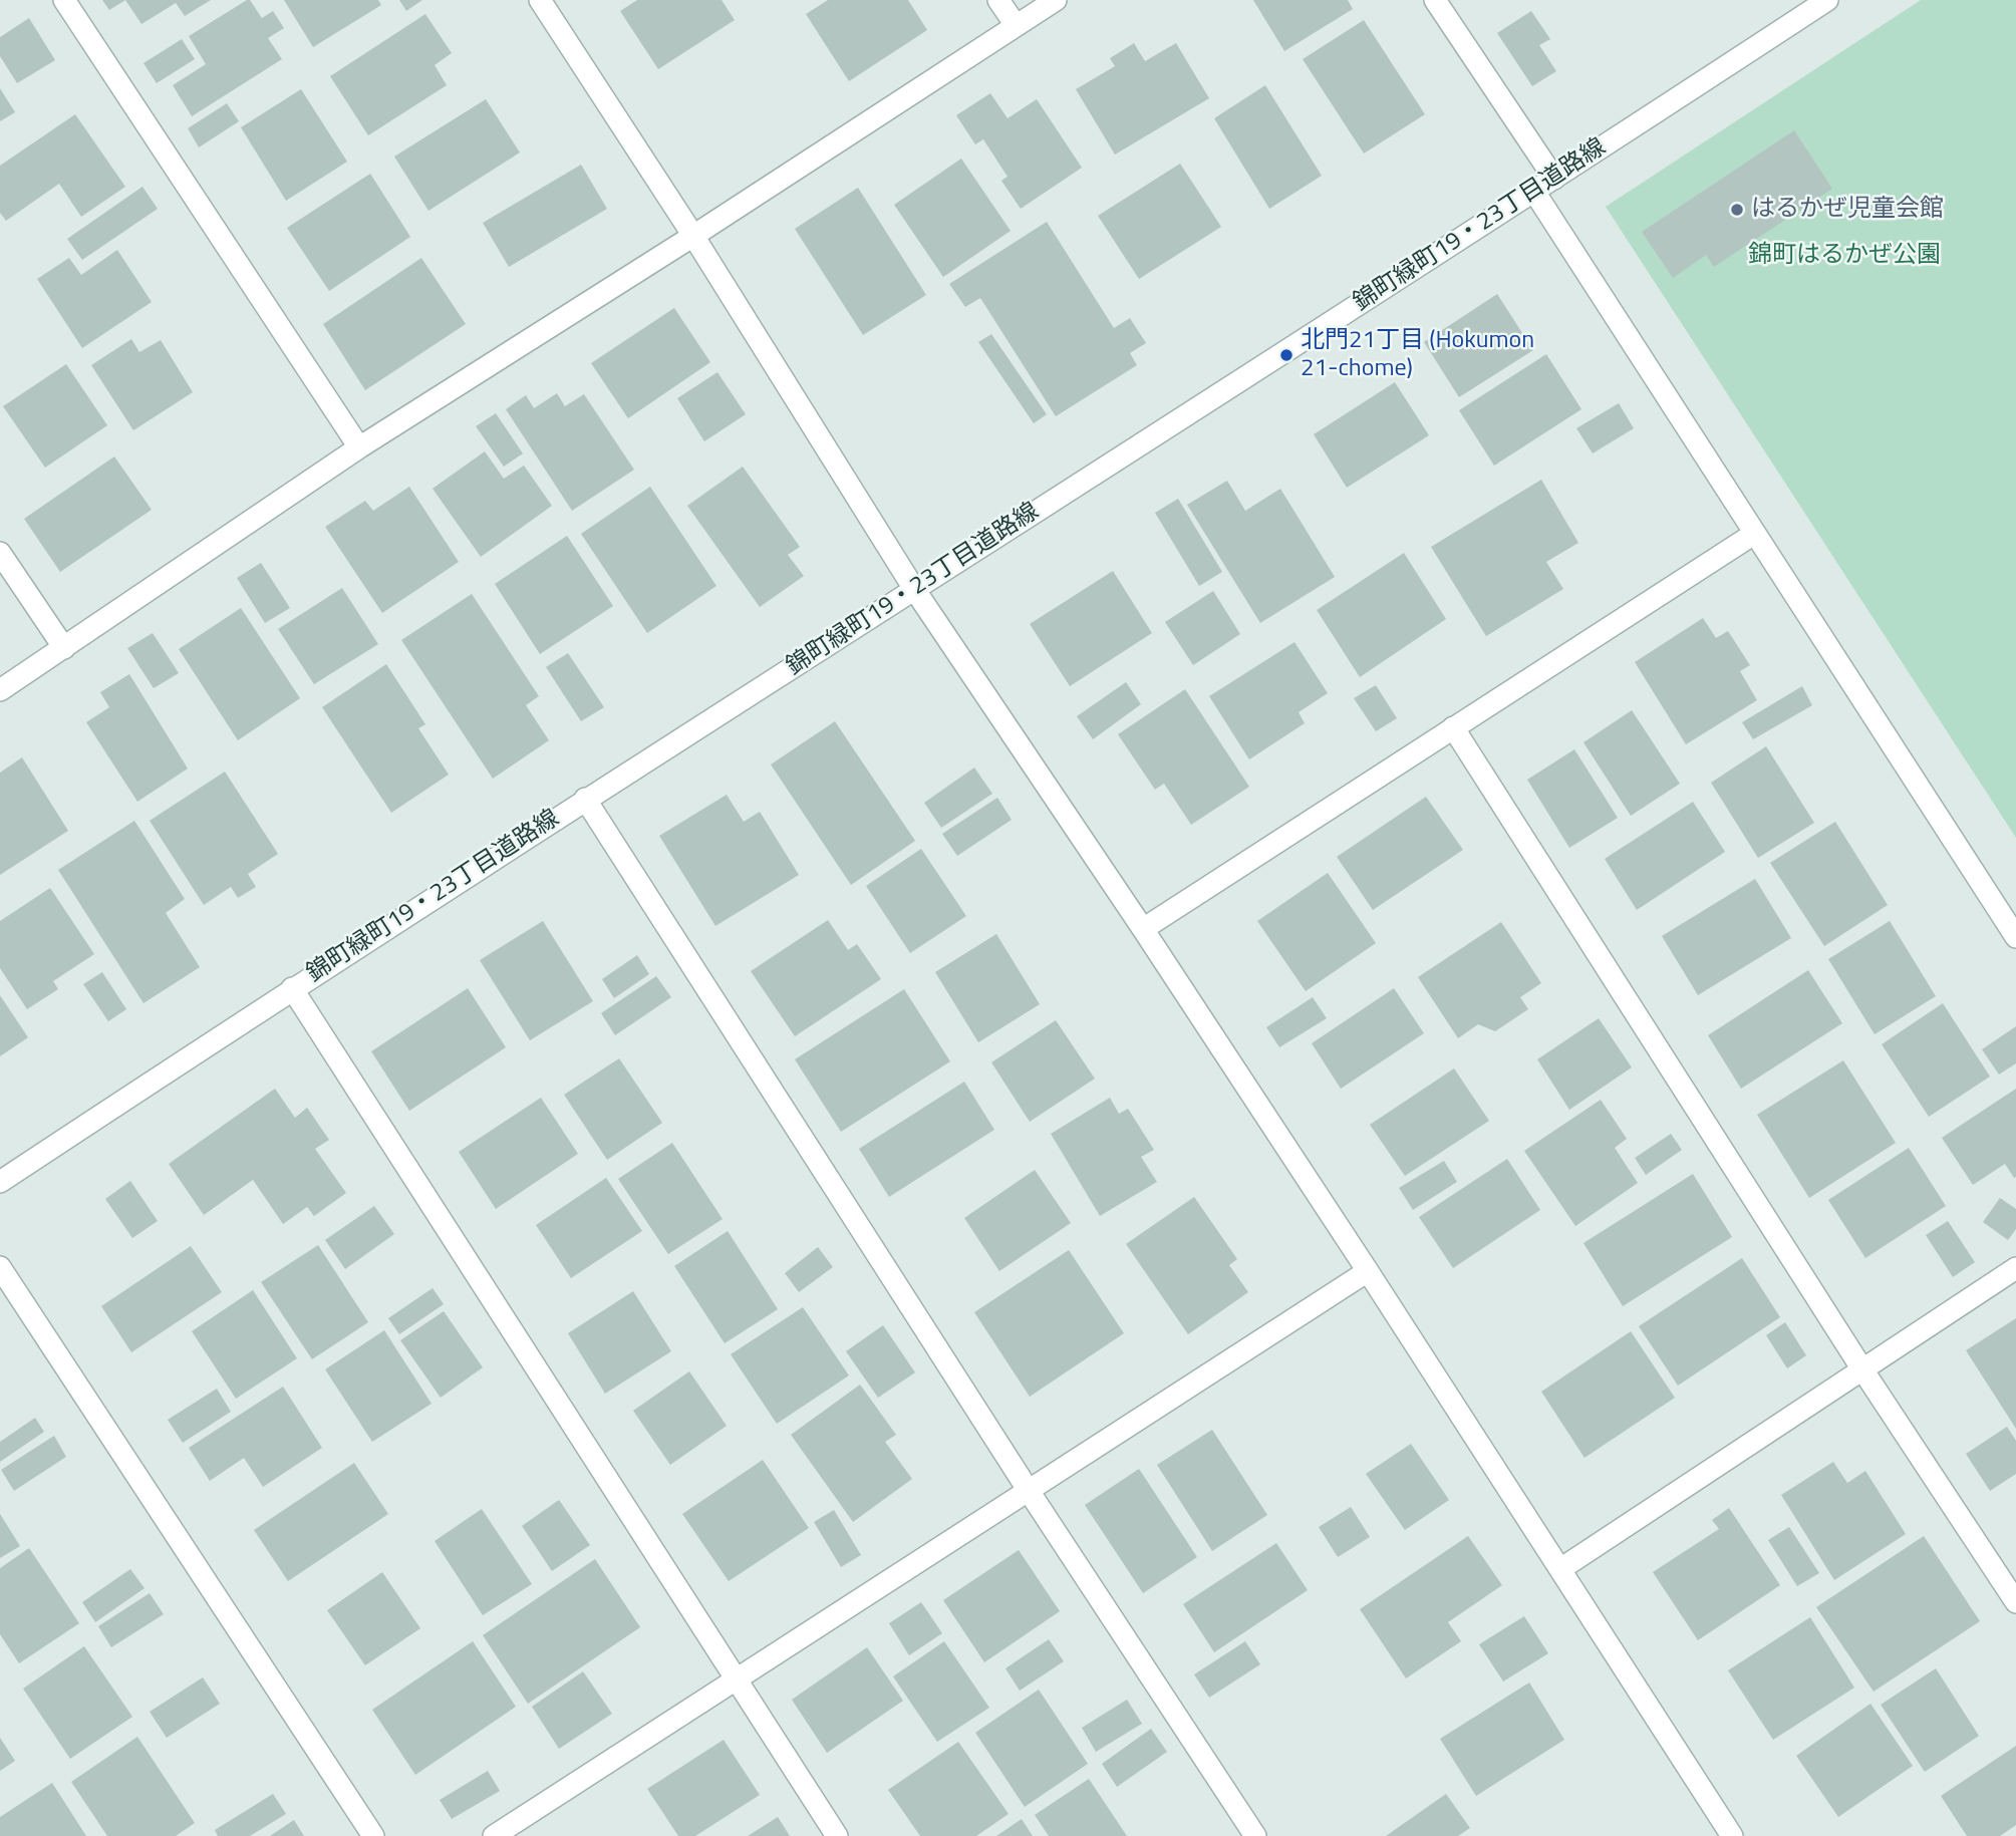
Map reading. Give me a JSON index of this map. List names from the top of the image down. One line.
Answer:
{"streets":{"street":["錦町緑町19・23丁目道路線"]},"parks":["錦町はるかぜ公園"],"places":["はるかぜ児童会館","北門21丁目 (Hokumon 21-chome)"]}
